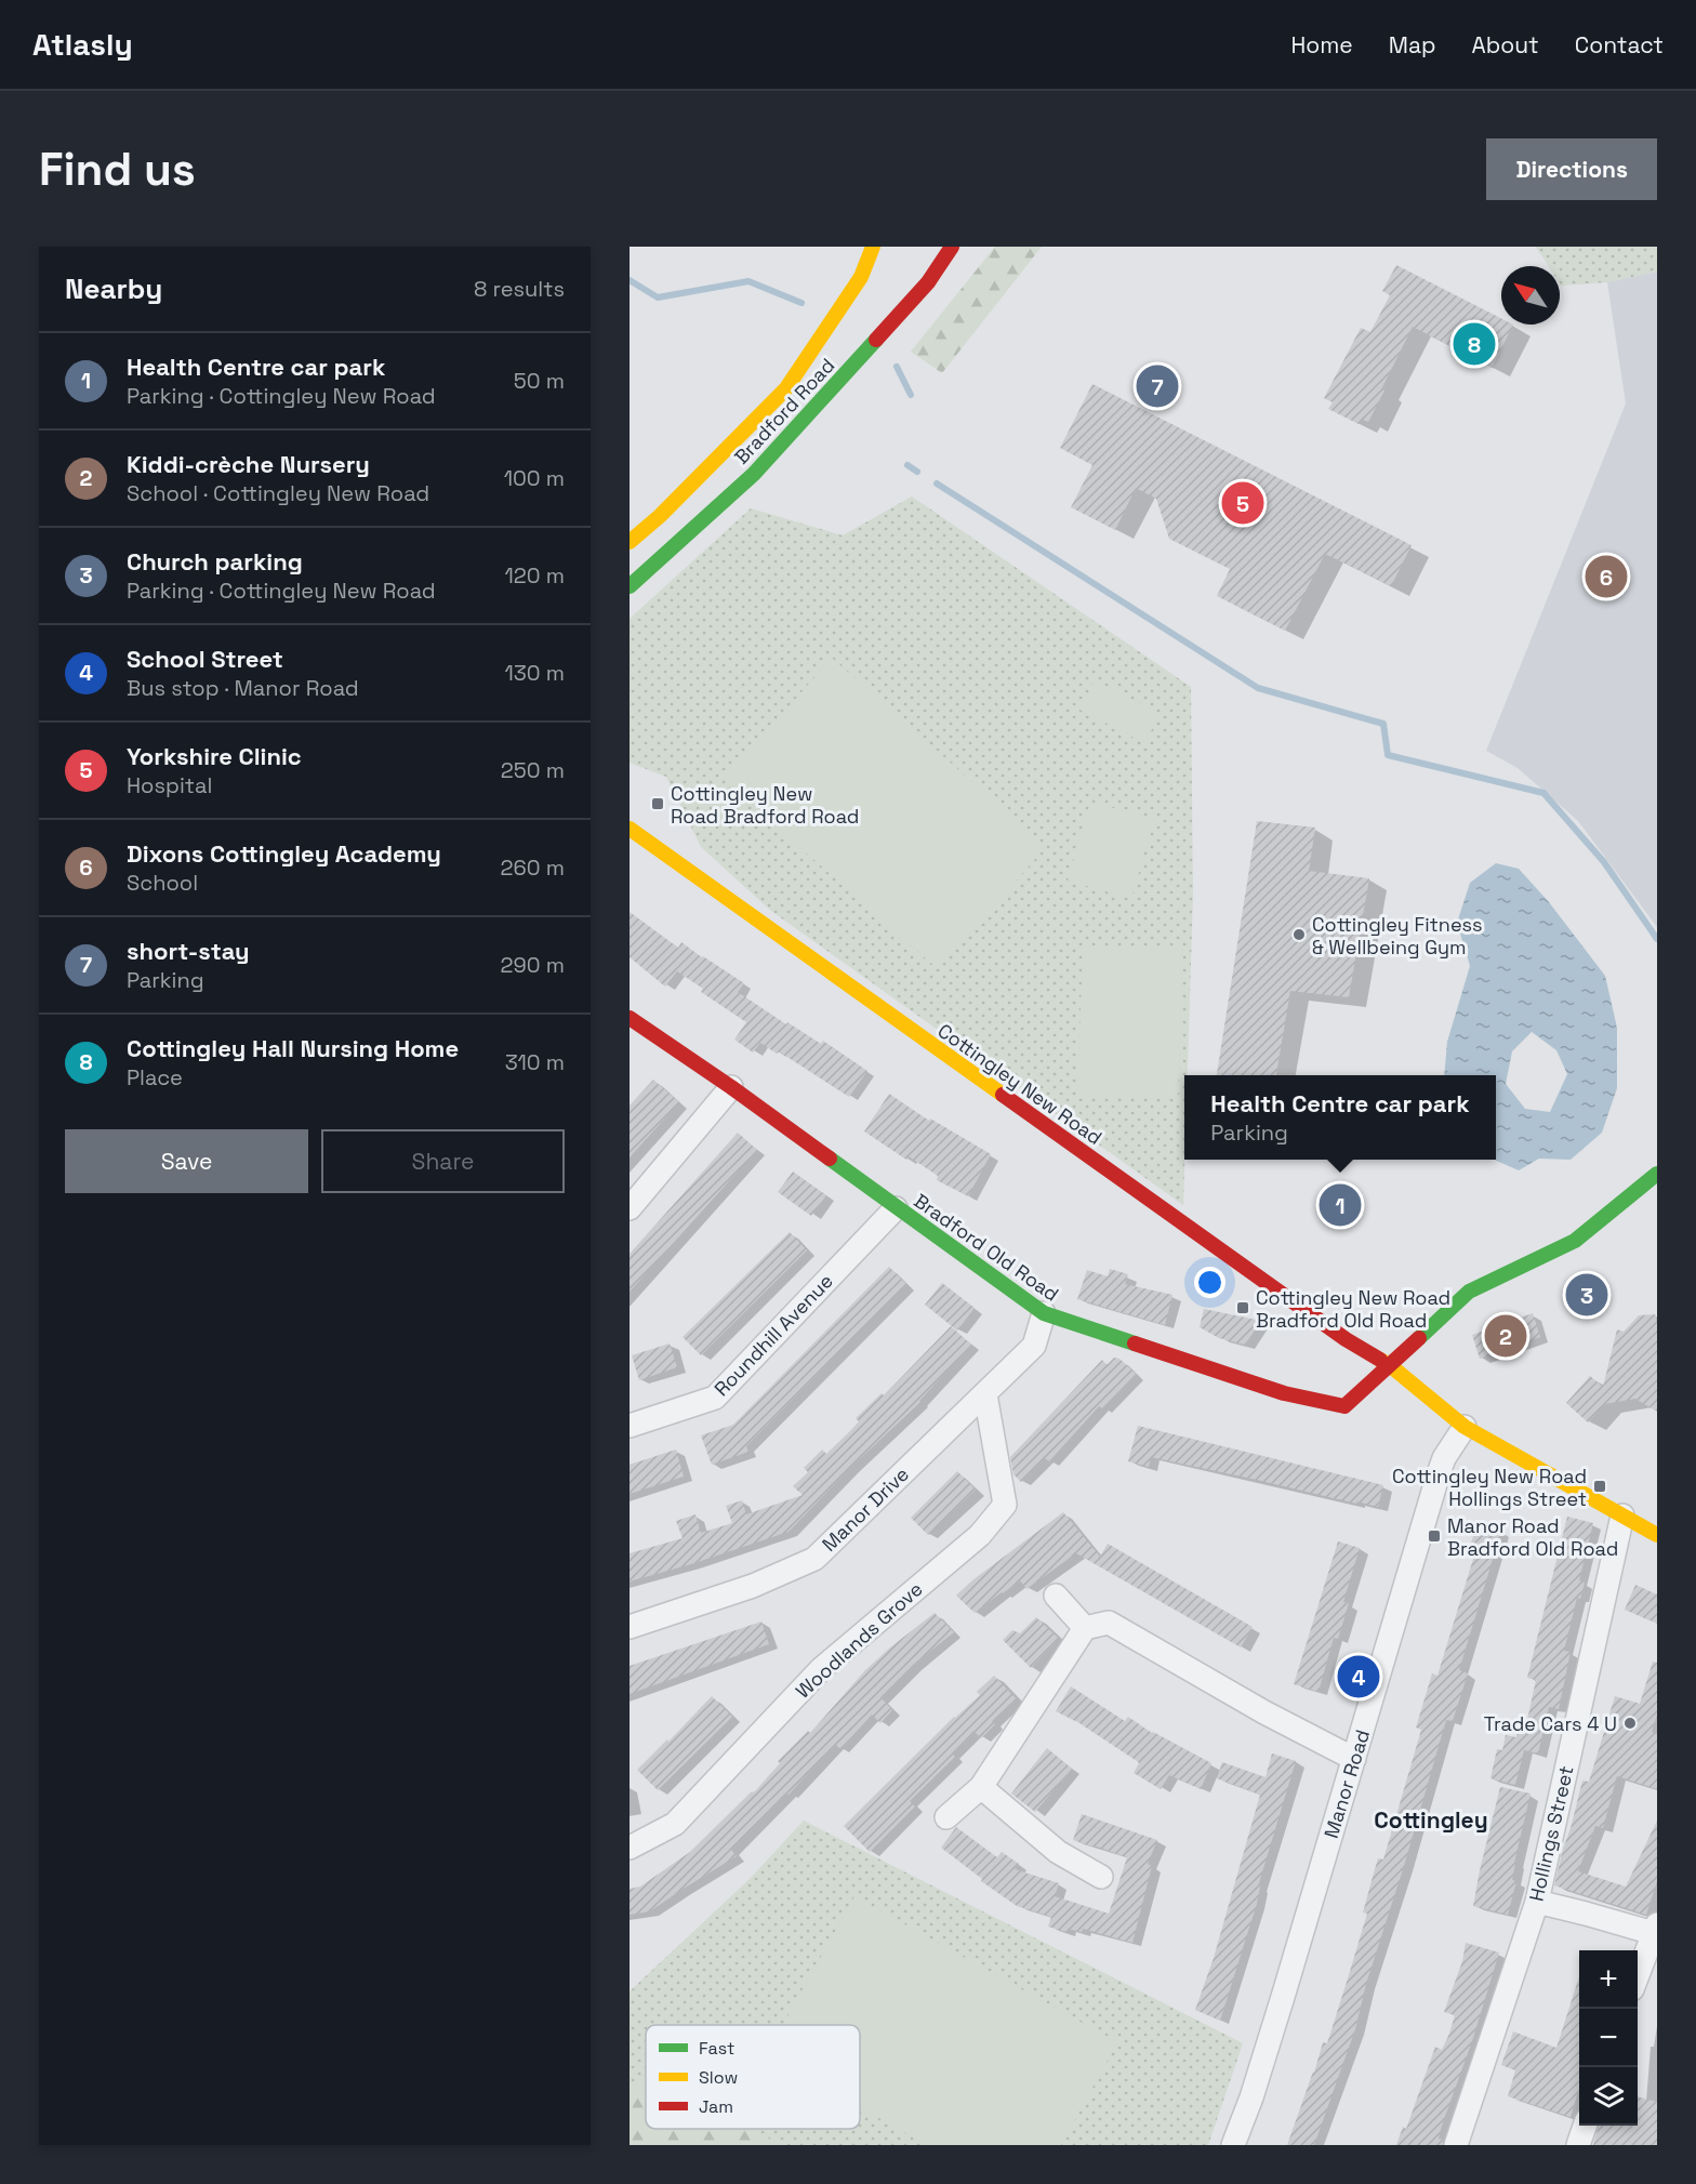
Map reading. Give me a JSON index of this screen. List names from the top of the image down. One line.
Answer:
{"streets":{"main road":["Bradford Road","Cottingley New Road","Bradford Old Road"],"street":["Roundhill Avenue","Manor Drive","Woodlands Grove","Manor Road","Hollings Street"]},"crossings":[["Cottingley New Road","Bradford Old Road"],["Cottingley New Road","Manor Road"],["Cottingley New Road","Hollings Street"],["Bradford Old Road","Roundhill Avenue"],["Bradford Old Road","Manor Drive"],["Manor Drive","Woodlands Grove"]],"districts":["Cottingley"],"places":{"transit":["Cottingley New Road Bradford Road","Cottingley New Road Bradford Old Road","Cottingley New Road Hollings Street","Manor Road Bradford Old Road"],"other":["Cottingley Fitness & Wellbeing Gym","Trade Cars 4 U"]},"legend":["Fast","Slow","Jam"],"north":"top left","page":{"header":"Atlasly","nav":["Home","Map","About","Contact"],"buttons":["Directions",["Save","Share"]],"title":"Find us","heading":["Nearby","8 results"],"pins":["8","7","5","6","1","3","2","4"],"list":[{"mark":"1","name":"Health Centre car park","note":"Parking · Cottingley New Road","value":"50 m"},{"mark":"2","name":"Kiddi-crèche Nursery","note":"School · Cottingley New Road","value":"100 m"},{"mark":"3","name":"Church parking","note":"Parking · Cottingley New Road","value":"120 m"},{"mark":"4","name":"School Street","note":"Bus stop · Manor Road","value":"130 m"},{"mark":"5","name":"Yorkshire Clinic","note":"Hospital","value":"250 m"},{"mark":"6","name":"Dixons Cottingley Academy","note":"School","value":"260 m"},{"mark":"7","name":"short-stay","note":"Parking","value":"290 m"},{"mark":"8","name":"Cottingley Hall Nursing Home","note":"Place","value":"310 m"}],"popup":["Health Centre car park","Parking"],"map_buttons":["+","−"]}}
